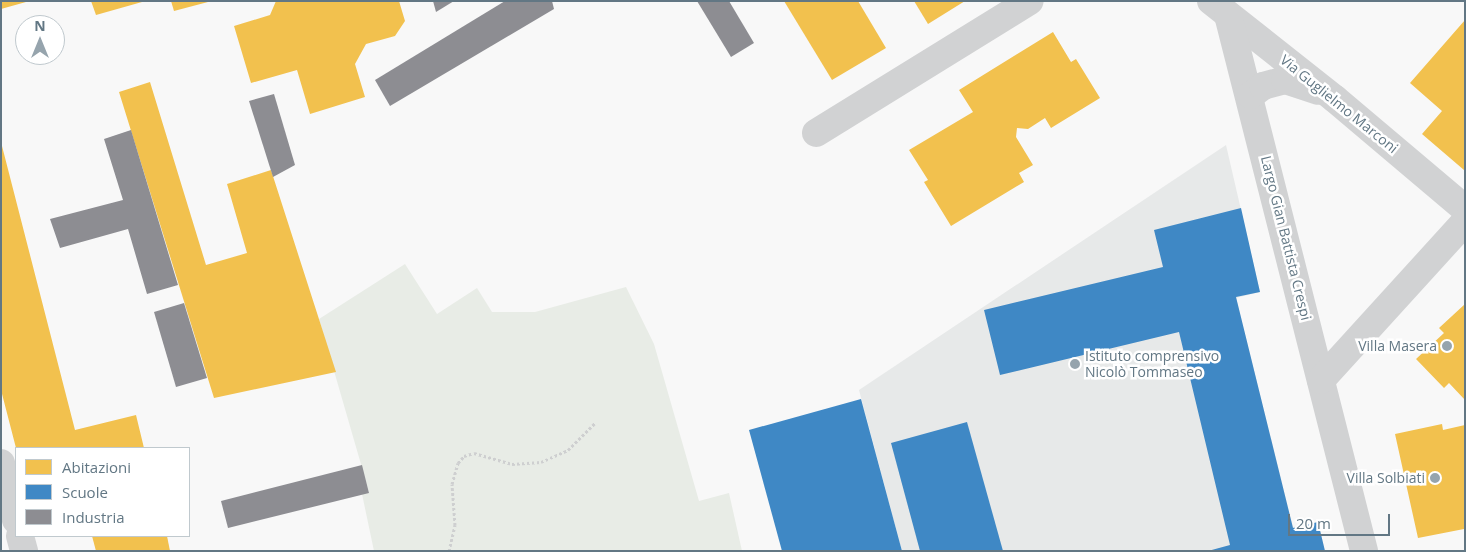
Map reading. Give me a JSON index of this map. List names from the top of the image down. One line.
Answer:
{"streets":{"street":["Via Guglielmo Marconi","Largo Gian Battista Crespi"]},"crossings":[["Via Guglielmo Marconi","Largo Gian Battista Crespi"]],"places":["Villa Masera","Istituto comprensivo Nicolò Tommaseo","Villa Solbiati"],"legend":["Abitazioni","Scuole","Industria"],"scale_bar":"20 m","north":"top"}
